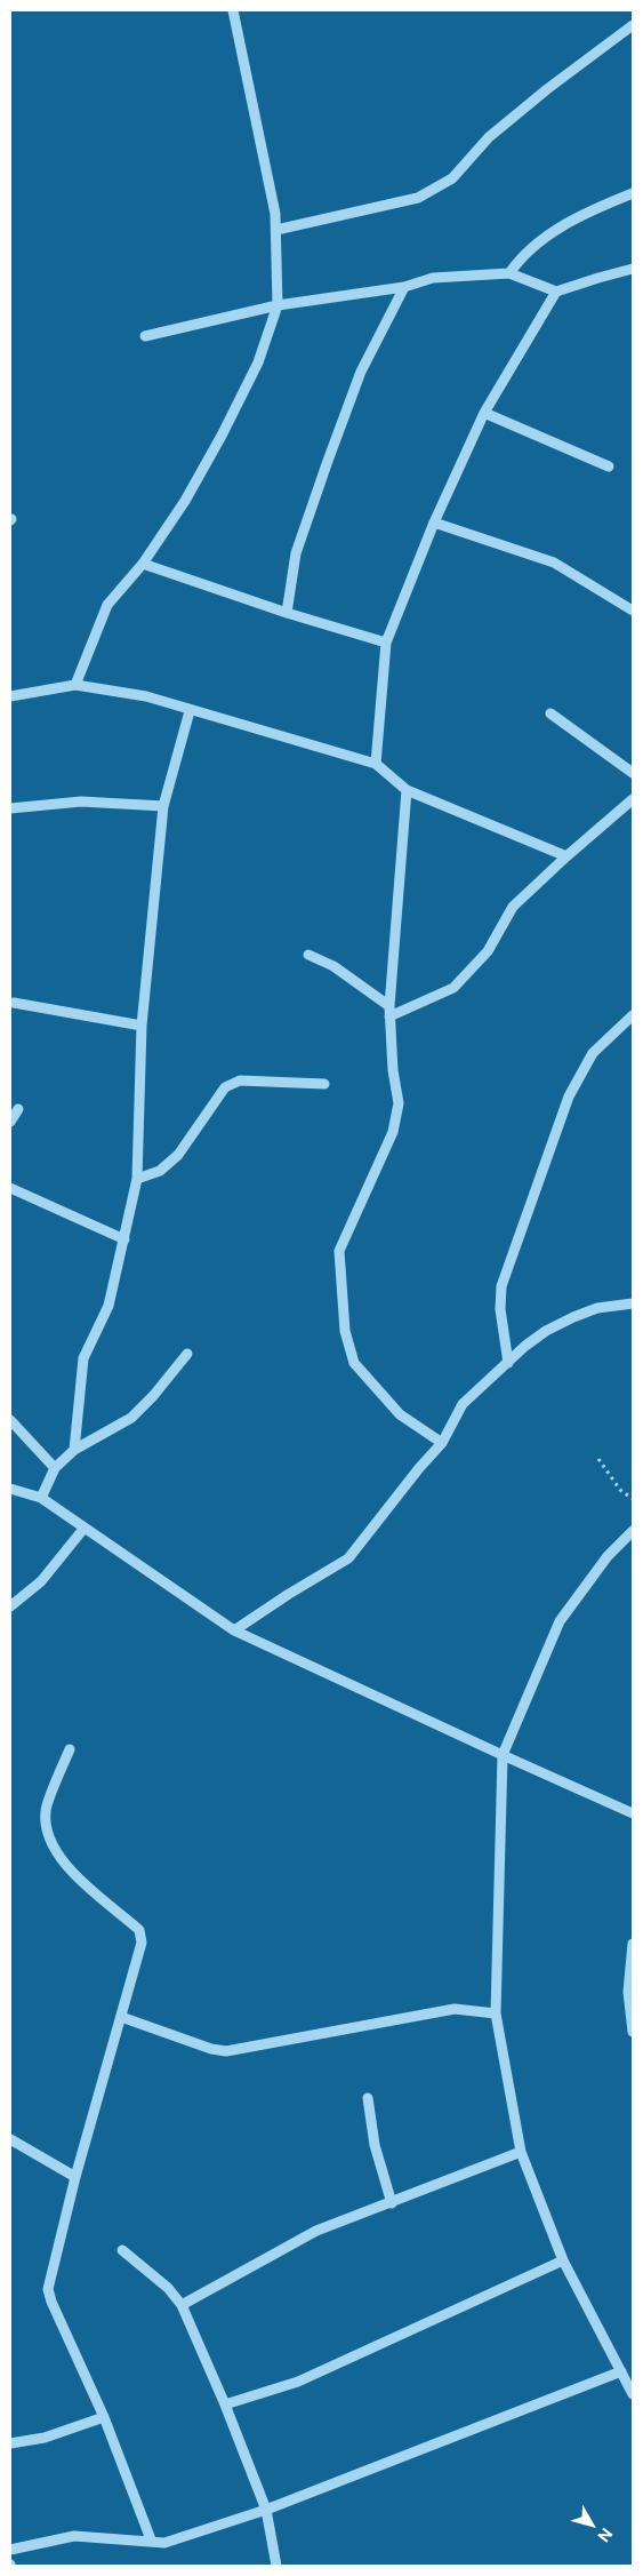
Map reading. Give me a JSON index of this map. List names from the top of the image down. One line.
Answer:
{"north":"bottom right"}
